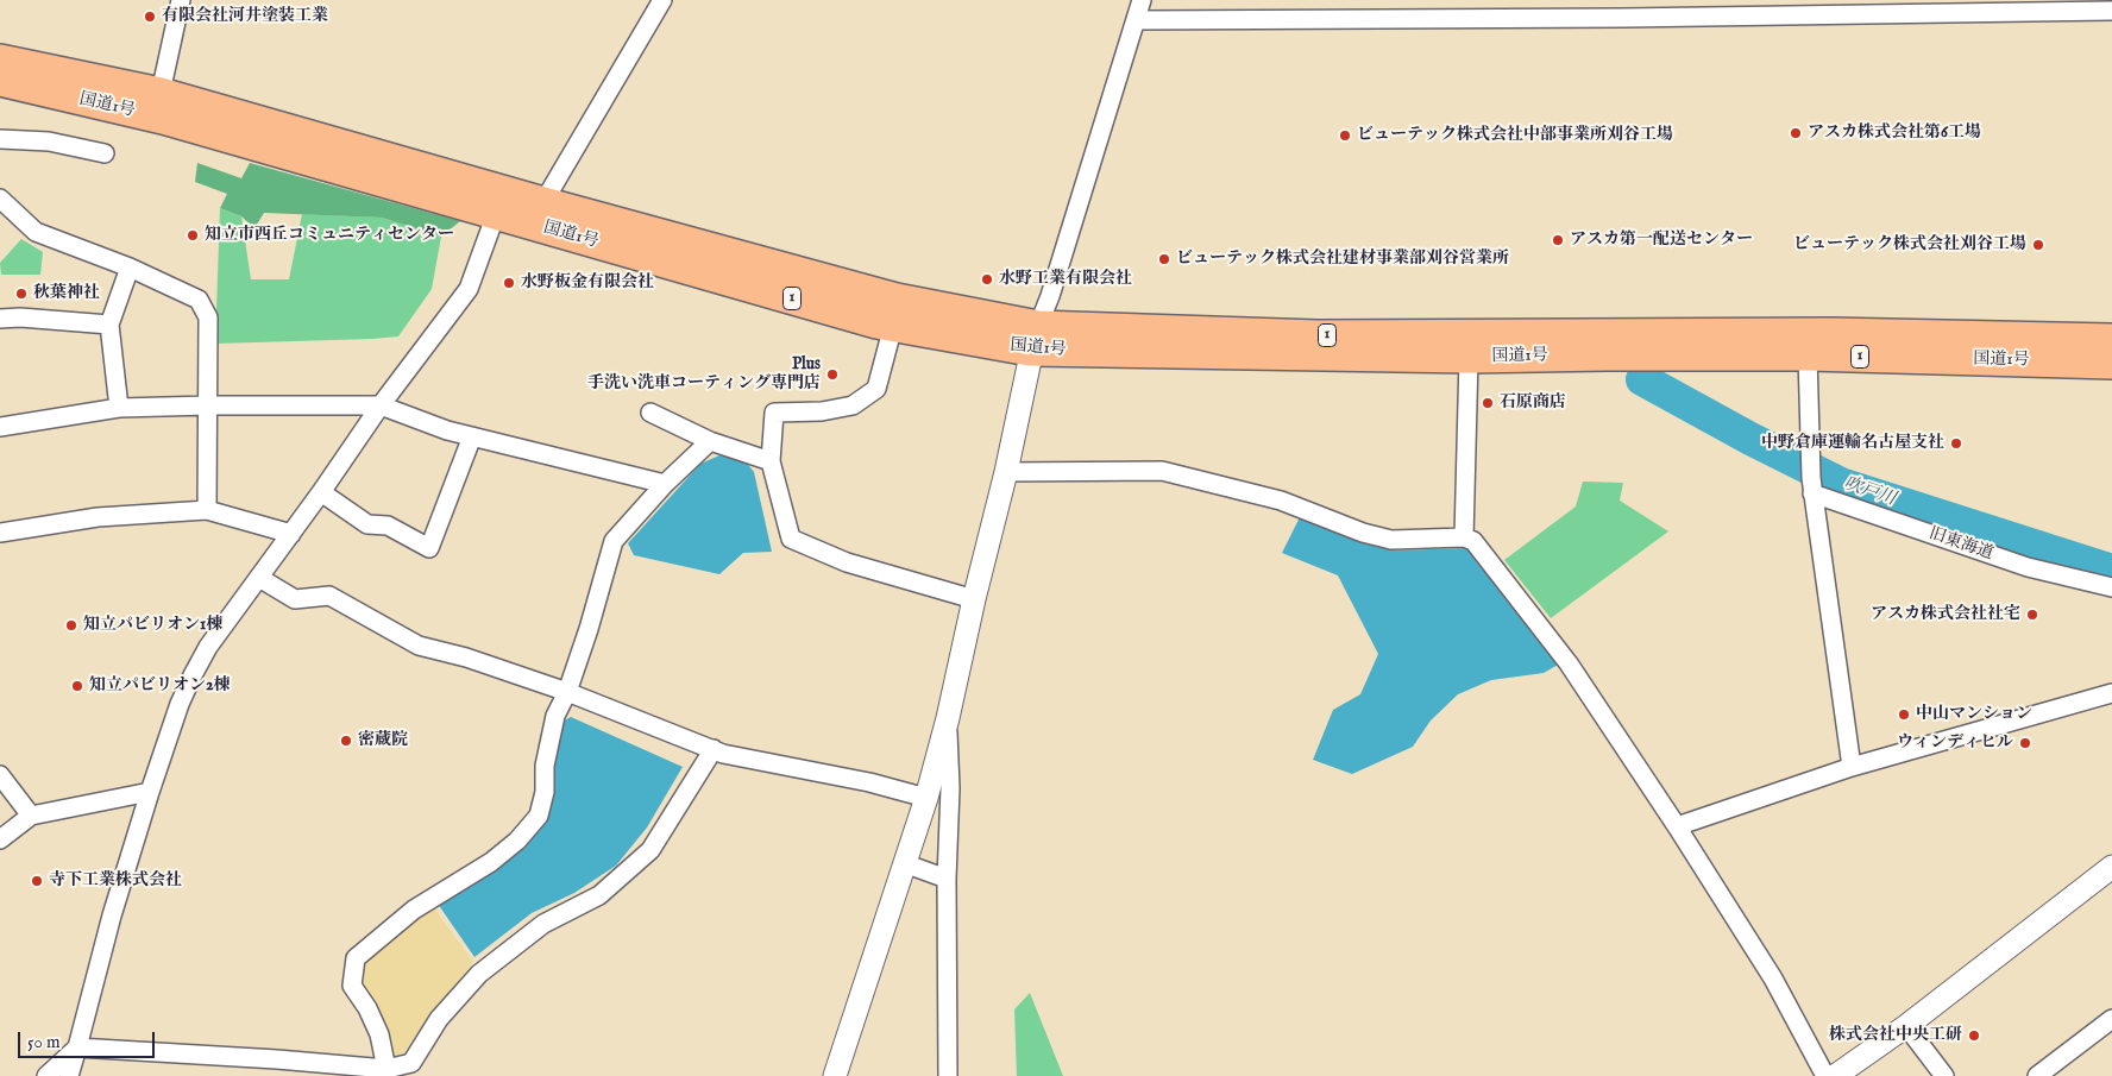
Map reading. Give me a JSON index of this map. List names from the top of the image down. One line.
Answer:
{"streets":{"highway":["国道1号","1"],"street":["旧東海道"]},"water":["吹戸川"],"places":["有限会社河井塗装工業","アスカ株式会社第6工場","ビューテック株式会社中部事業所刈谷工場","知立市西丘コミュニティセンター","アスカ第一配送センター","ビューテック株式会社刈谷工場","ビューテック株式会社建材事業部刈谷営業所","水野工業有限会社","水野板金有限会社","秋葉神社","Plus 手洗い洗車コーティング専門店","石原商店","中野倉庫運輸名古屋支社","アスカ株式会社社宅","知立パビリオン1棟","知立パビリオン2棟","中山マンション","密蔵院","ウィンディヒル","寺下工業株式会社","株式会社中央工研"],"scale_bar":"50 m"}
